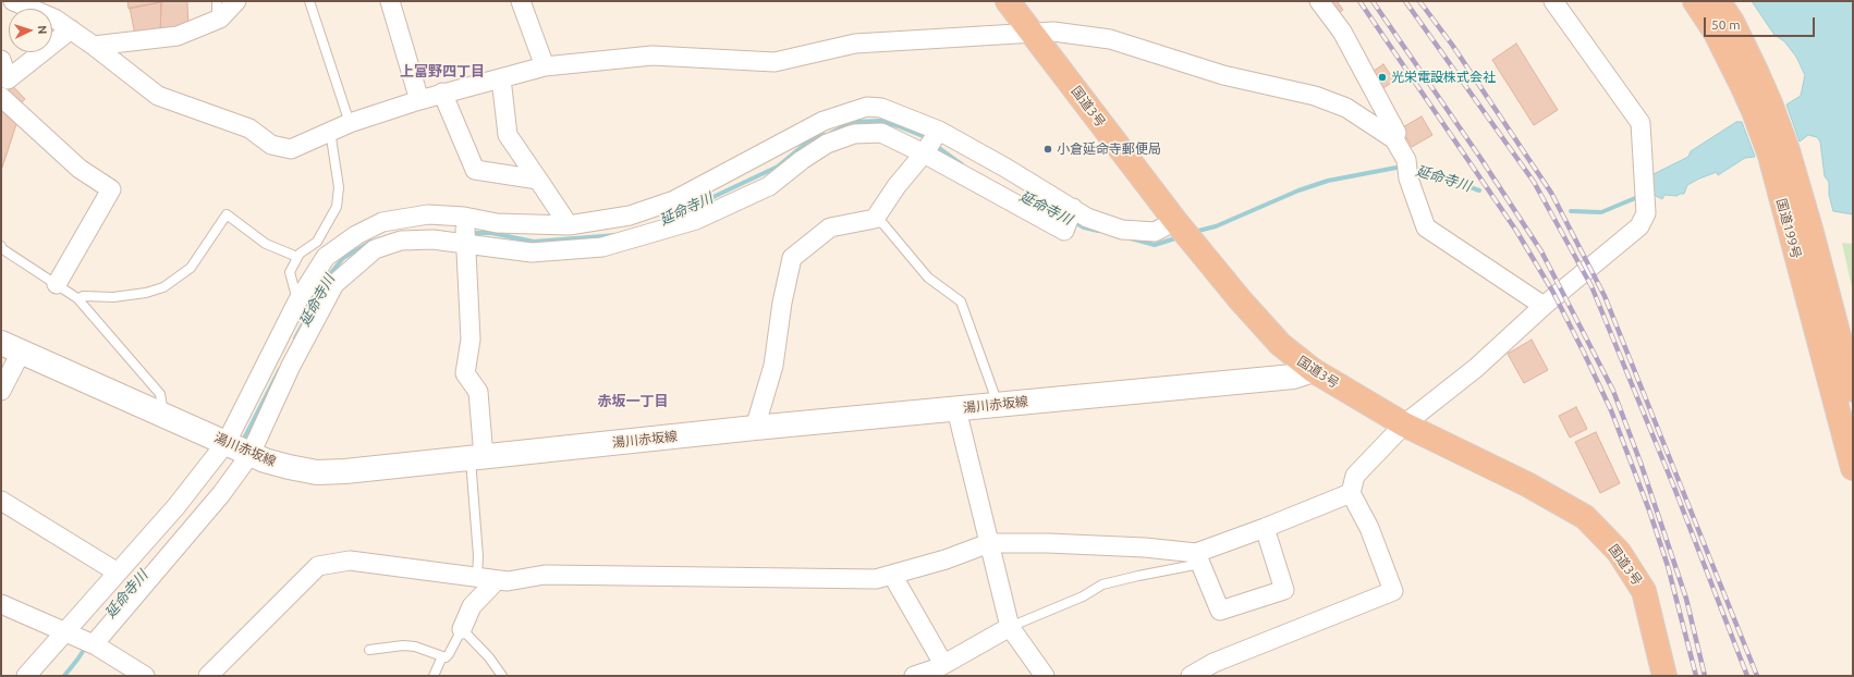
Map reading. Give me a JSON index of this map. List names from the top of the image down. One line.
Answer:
{"streets":{"highway":["国道3号","国道199号"],"main road":["湯川赤坂線"]},"crossings":[["国道3号","湯川赤坂線"]],"districts":["上富野四丁目","赤坂一丁目"],"water":["延命寺川"],"places":["光栄電設株式会社","小倉延命寺郵便局"],"scale_bar":"50 m","north":"right"}
